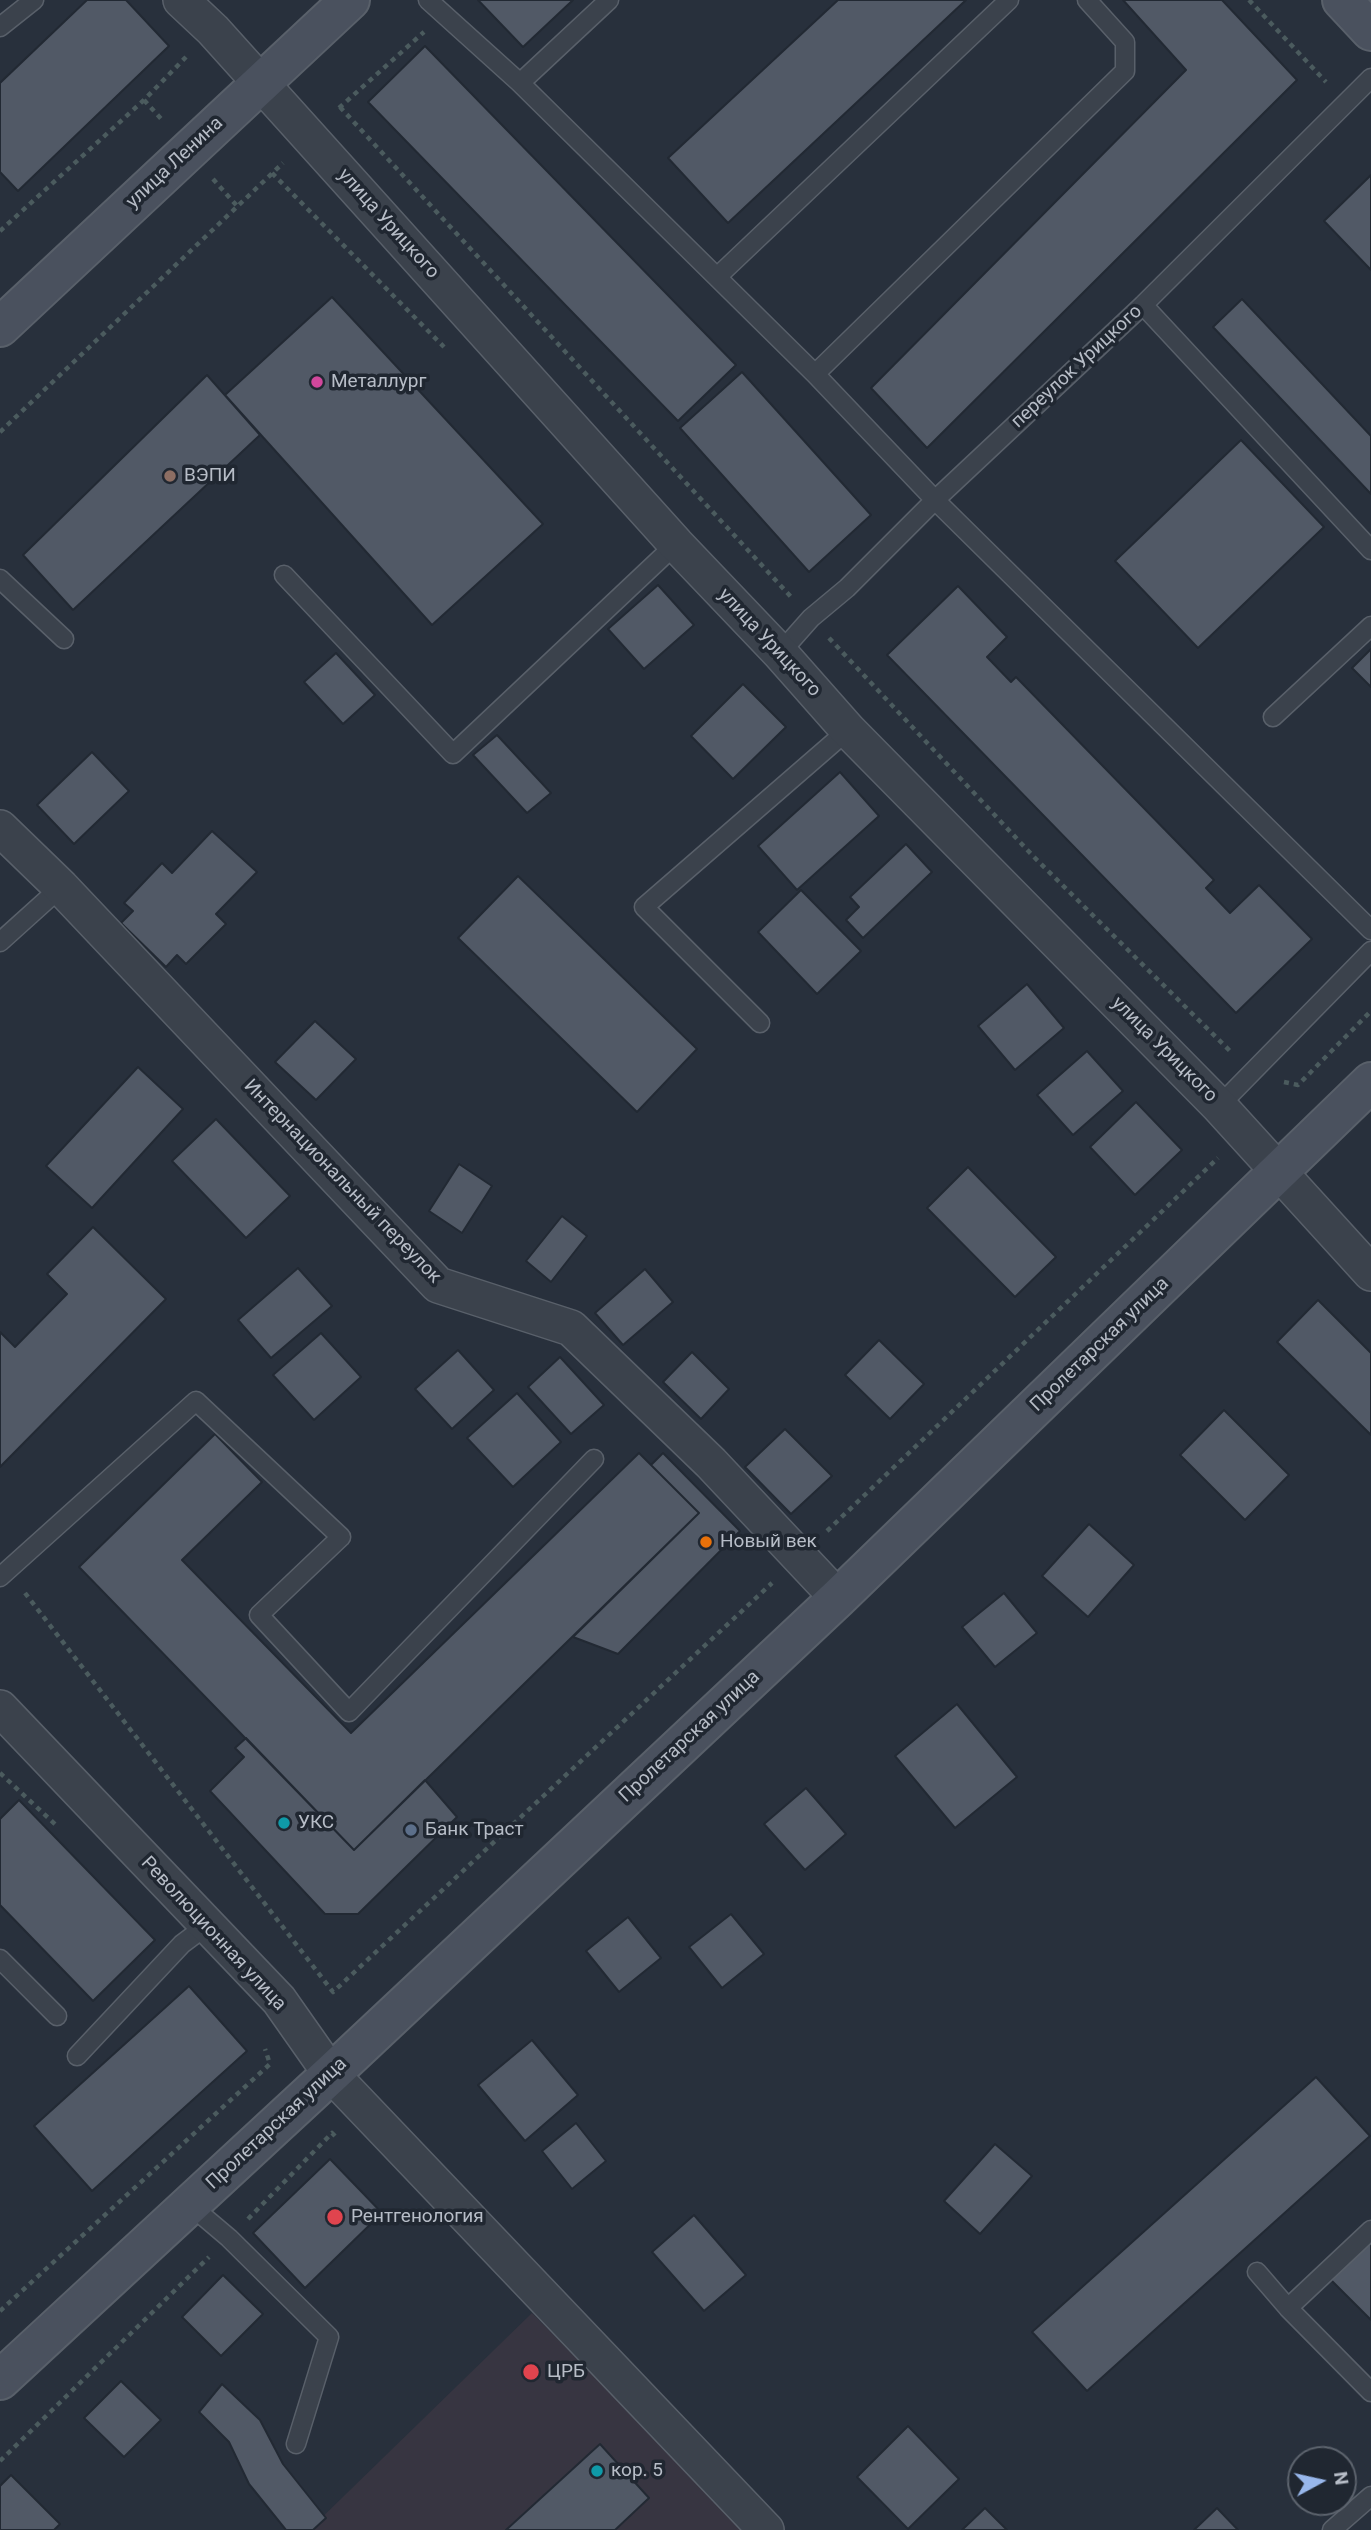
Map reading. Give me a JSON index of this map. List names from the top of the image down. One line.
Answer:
{"streets":{"main road":["улица Ленина","Пролетарская улица"],"street":["улица Урицкого","Интернациональный переулок","Революционная улица"],"lane":["переулок Урицкого"]},"crossings":[["улица Ленина","улица Урицкого"],["улица Урицкого","переулок Урицкого"],["улица Урицкого","Пролетарская улица"],["Интернациональный переулок","Пролетарская улица"],["Пролетарская улица","Революционная улица"]],"places":["Металлург","ВЭПИ","Новый век","УКС","Банк Траст","Рентгенология","ЦРБ","кор. 5"],"north":"right"}
